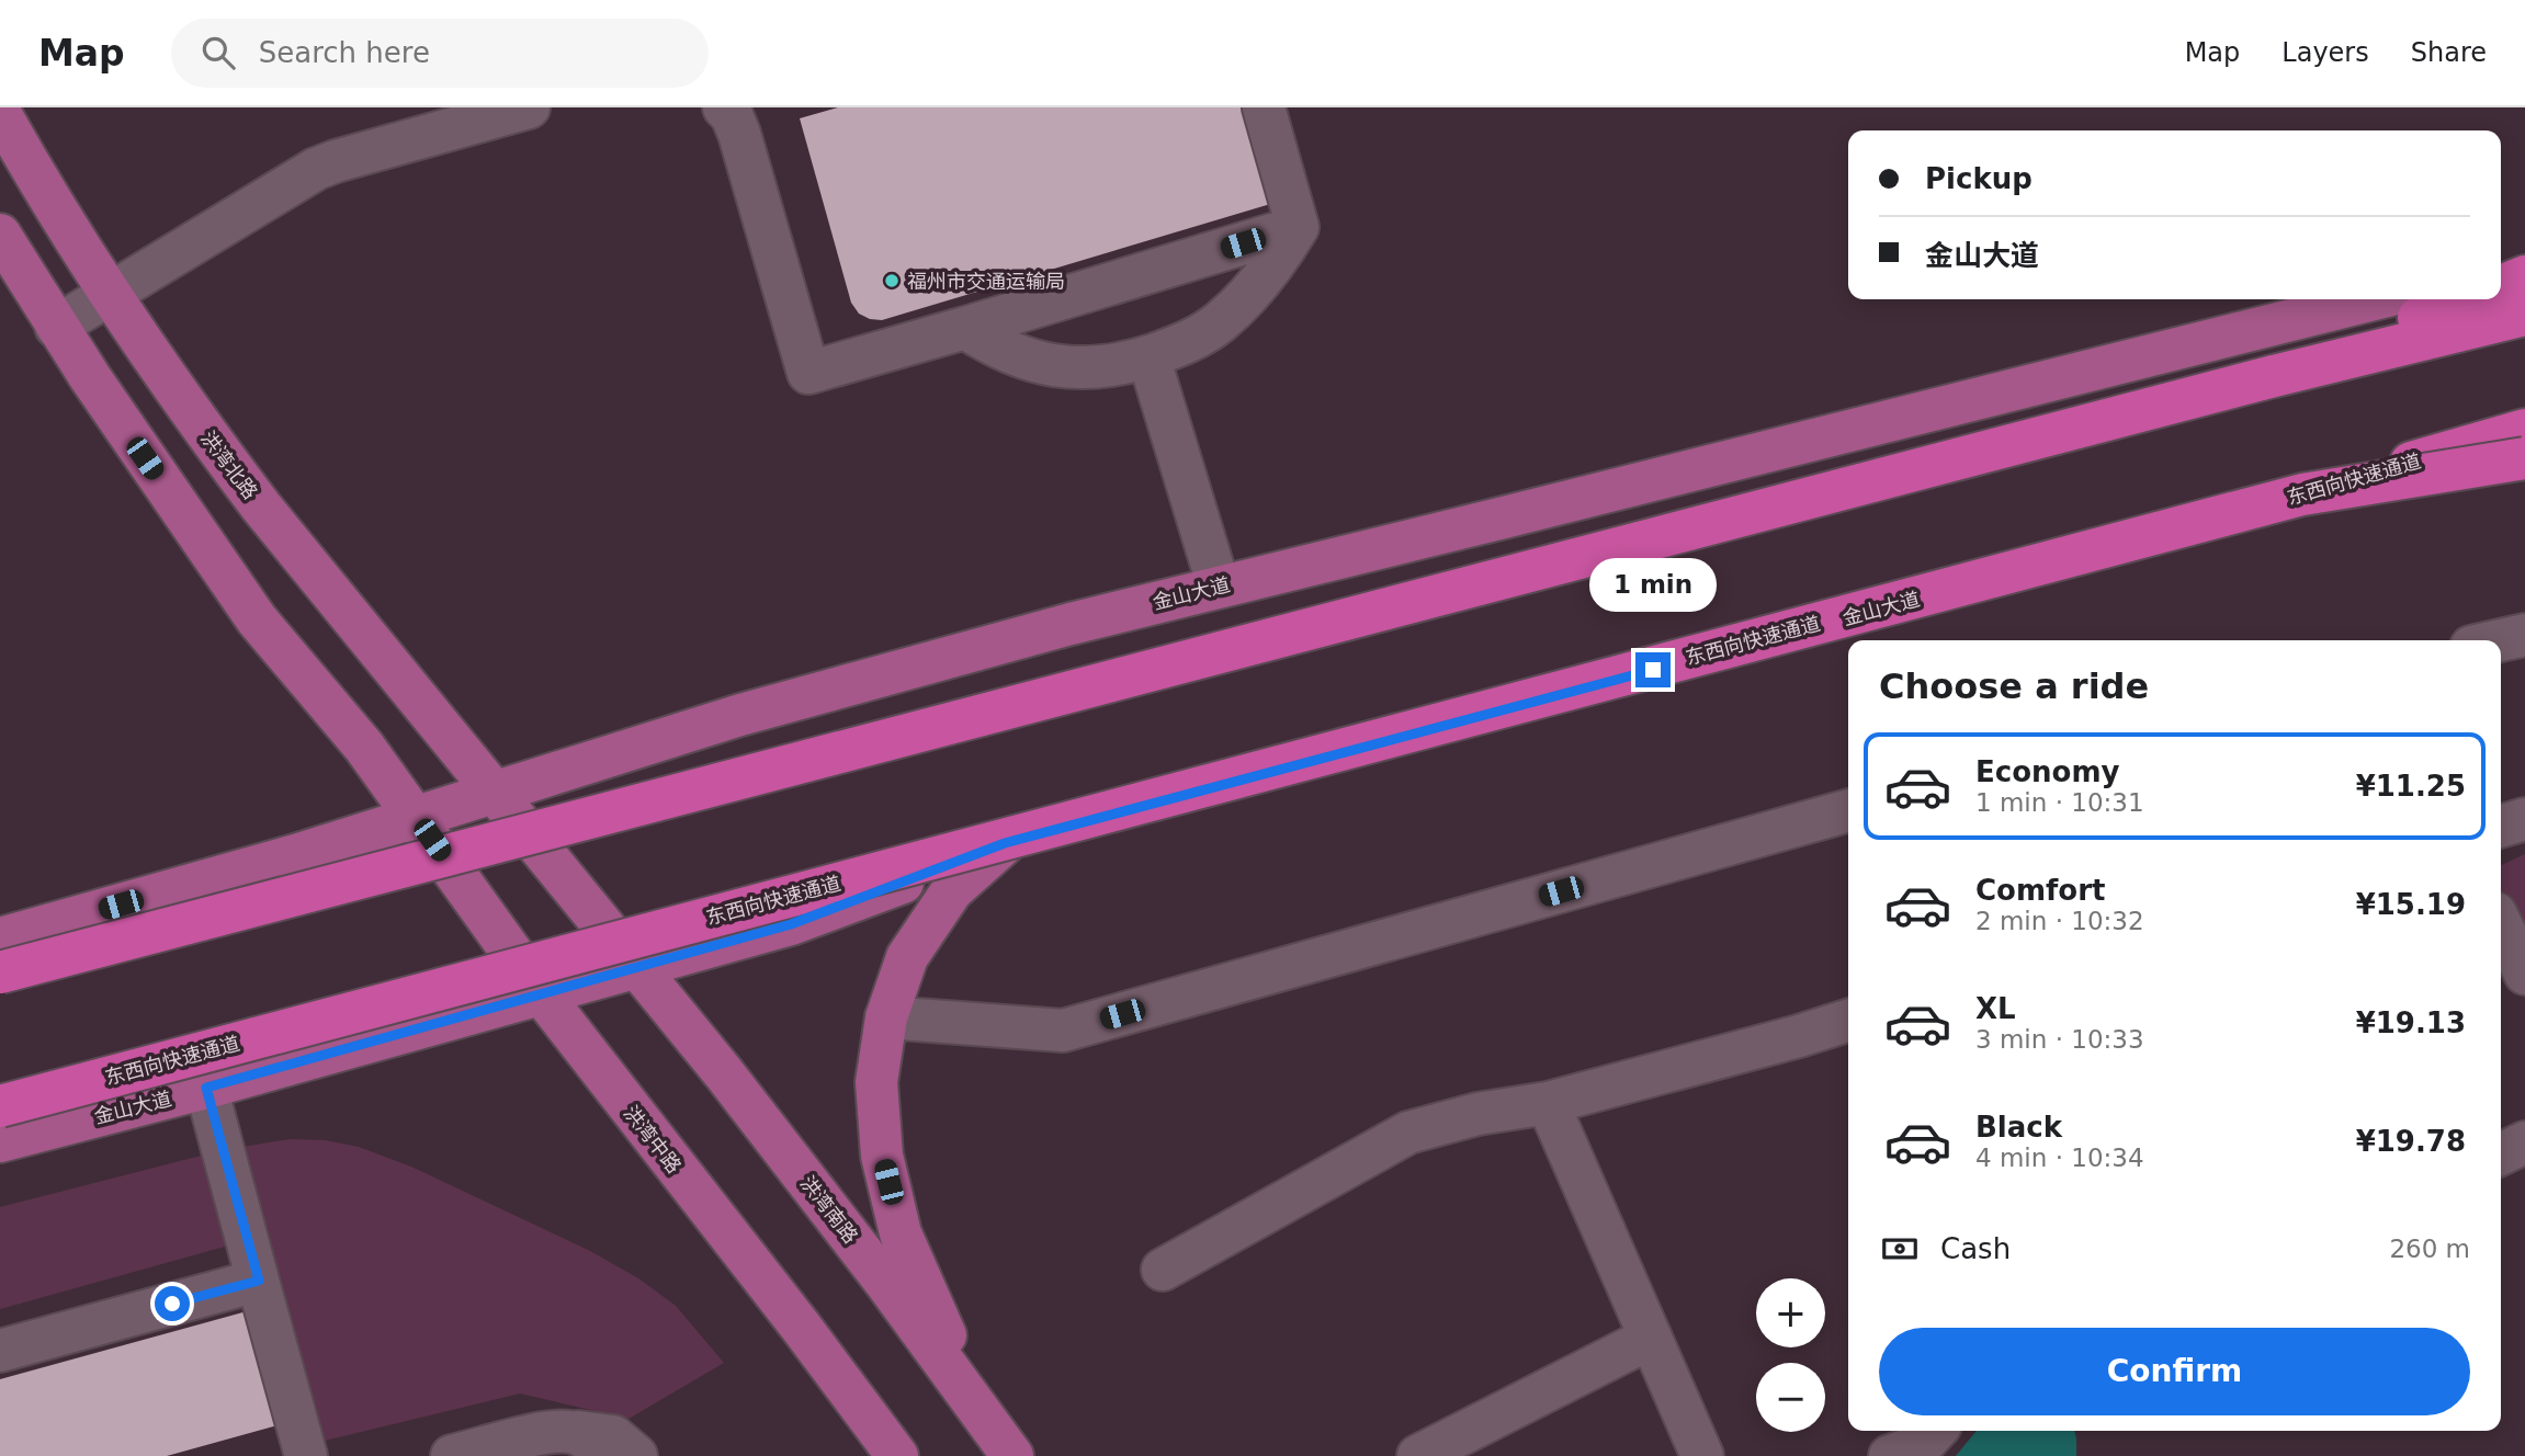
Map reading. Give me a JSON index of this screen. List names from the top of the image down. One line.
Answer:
{"streets":{"highway":["东西向快速通道"],"main road":["洪湾北路","金山大道","洪湾中路","洪湾南路"]},"crossings":[["洪湾北路","金山大道"],["洪湾北路","洪湾南路"],["金山大道","洪湾中路"],["金山大道","洪湾南路"]],"places":["福州市交通运输局"],"page":{"header":"Map","search":"Search here","nav":["Map","Layers","Share"],"banner":["Pickup","金山大道"],"bubble":"1 min","heading":"Choose a ride","list":[{"name":"Economy","note":"1 min · 10:31","value":"¥11.25"},{"name":"Comfort","note":"2 min · 10:32","value":"¥15.19"},{"name":"XL","note":"3 min · 10:33","value":"¥19.13"},{"name":"Black","note":"4 min · 10:34","value":"¥19.78"}],"pay":["Cash","260 m"],"map_buttons":["+","−"],"buttons":"Confirm"}}
